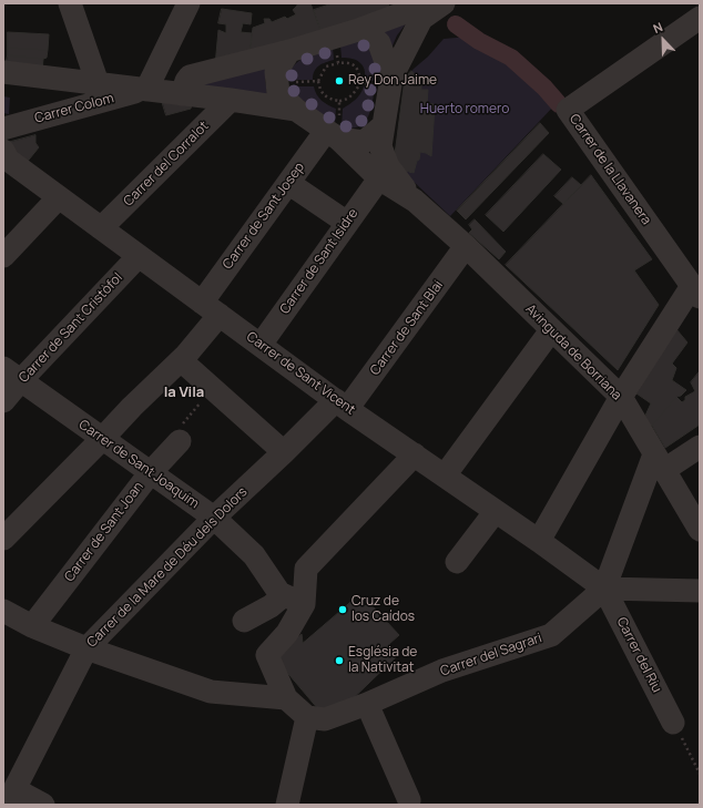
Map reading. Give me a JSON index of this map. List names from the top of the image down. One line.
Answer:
{"streets":{"street":["Carrer Colom","Carrer del Corralot","Carrer de la Llavanera","Carrer de Sant Josep","Carrer de Sant Isidre","Carrer de Sant Cristòfol","Carrer de Sant Blai","Avinguda de Borriana","Carrer de Sant Vicent","Carrer de Sant Joaquim","Carrer de Sant Joan","Carrer de la Mare de Déu dels Dolors","Carrer del Sagrari","Carrer del Riu"]},"crossings":[["Carrer del Corralot","Carrer de Sant Vicent"],["Carrer de Sant Josep","Avinguda de Borriana"],["Carrer de Sant Josep","Carrer de Sant Vicent"],["Carrer de Sant Josep","Carrer de Sant Joaquim"],["Carrer de Sant Isidre","Avinguda de Borriana"],["Carrer de Sant Isidre","Carrer de Sant Vicent"],["Carrer de Sant Cristòfol","Carrer de Sant Vicent"],["Carrer de Sant Cristòfol","Carrer de Sant Joaquim"],["Carrer de Sant Blai","Avinguda de Borriana"],["Carrer de Sant Blai","Carrer de Sant Vicent"],["Carrer de Sant Blai","Carrer de la Mare de Déu dels Dolors"],["Avinguda de Borriana","Carrer del Sagrari"],["Carrer de Sant Vicent","Carrer de la Mare de Déu dels Dolors"],["Carrer de Sant Vicent","Carrer del Sagrari"],["Carrer de Sant Vicent","Carrer del Riu"],["Carrer de Sant Joaquim","Carrer de Sant Joan"],["Carrer de Sant Joaquim","Carrer de la Mare de Déu dels Dolors"],["Carrer del Sagrari","Carrer del Riu"]],"districts":["la Vila"],"parks":["Huerto romero"],"places":["Rey Don Jaime","Cruz de los Caídos","Església de la Nativitat"],"north":"top left"}
